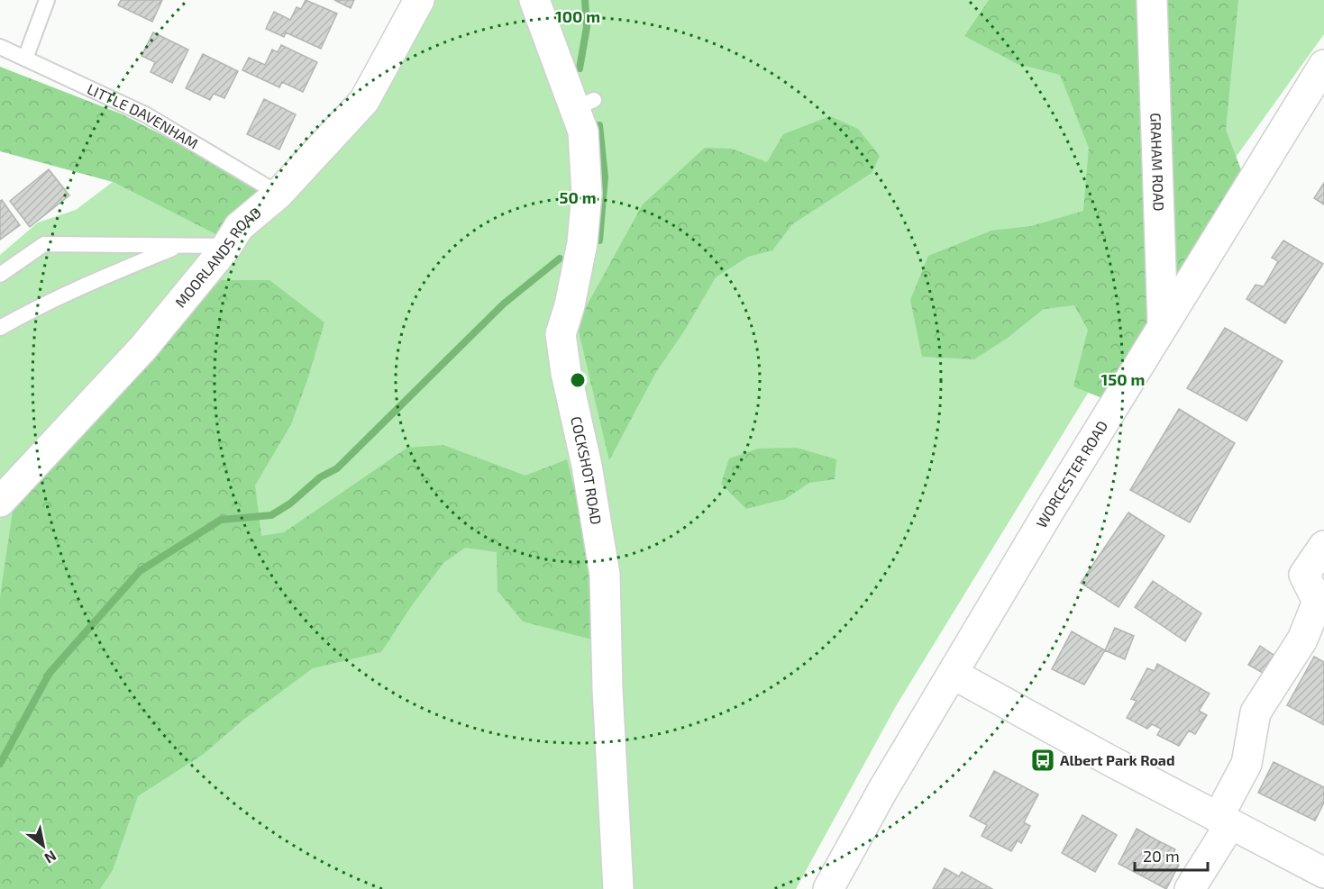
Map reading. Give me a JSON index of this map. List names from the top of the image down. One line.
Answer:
{"streets":{"main road":["GRAHAM ROAD","MOORLANDS ROAD","COCKSHOT ROAD","WORCESTER ROAD"],"lane":["LITTLE DAVENHAM"]},"crossings":[["LITTLE DAVENHAM","MOORLANDS ROAD"],["GRAHAM ROAD","WORCESTER ROAD"]],"places":{"bus stop":["Albert Park Road"]},"scale_bar":"20 m","north":"bottom right","rings":["100 m","50 m","150 m"]}
